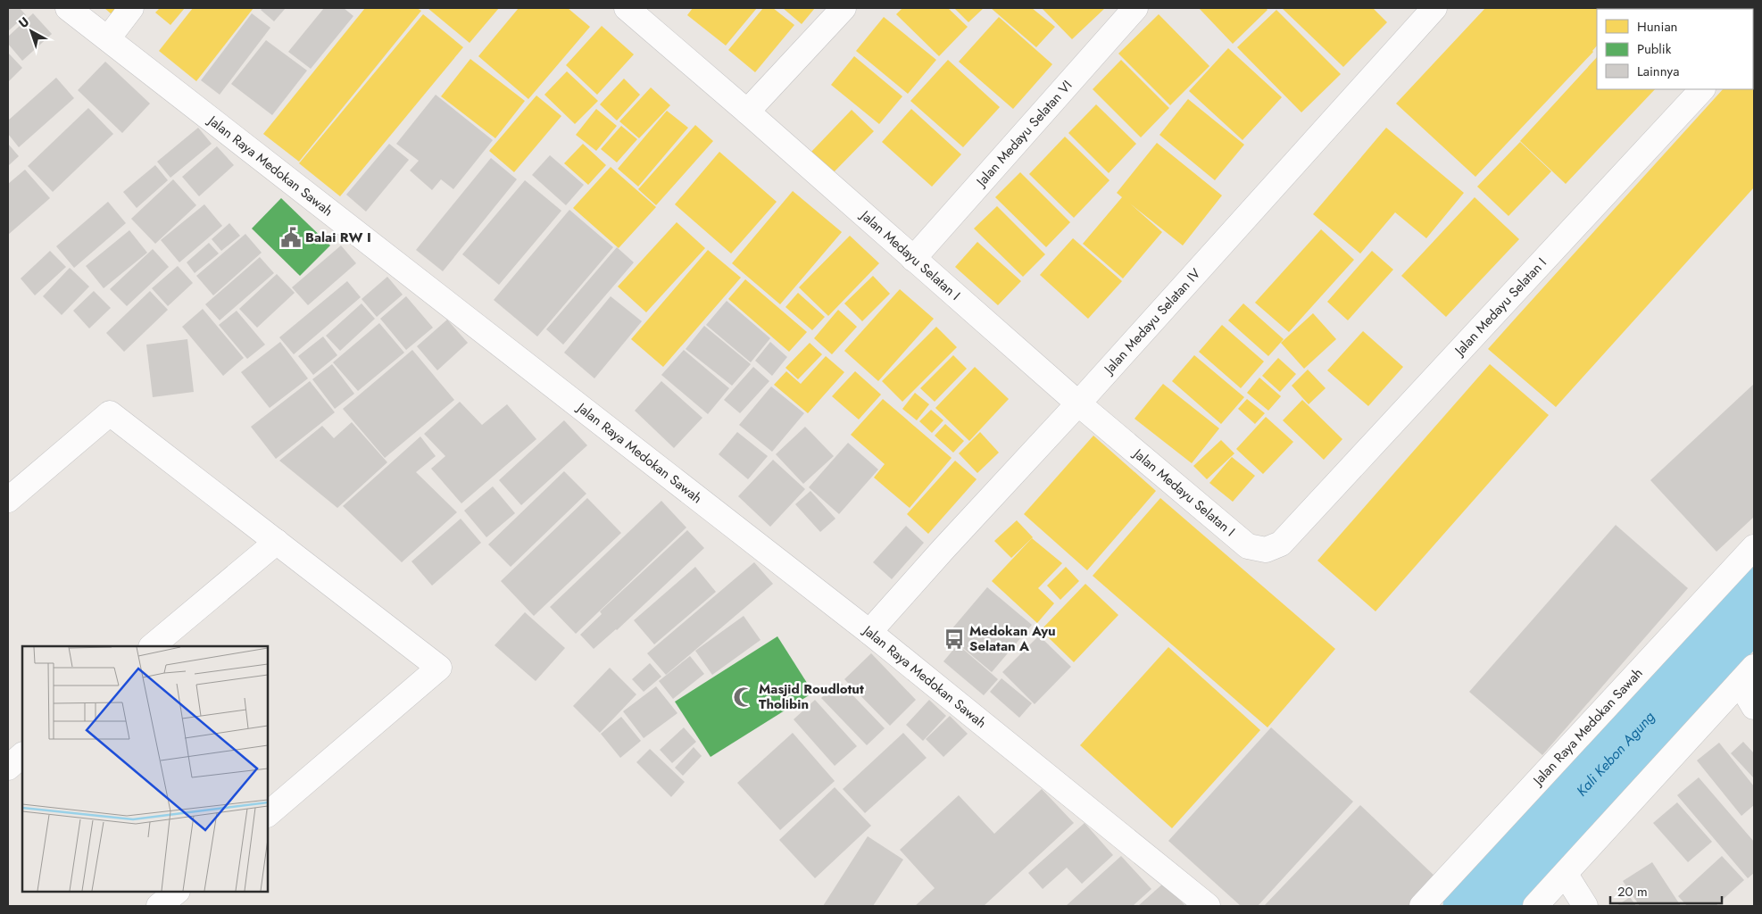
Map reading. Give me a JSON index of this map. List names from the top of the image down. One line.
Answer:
{"streets":{"street":["Jalan Medayu Selatan VI","Jalan Raya Medokan Sawah","Jalan Medayu Selatan I","Jalan Medayu Selatan IV"]},"crossings":[["Jalan Medayu Selatan VI","Jalan Medayu Selatan I"],["Jalan Raya Medokan Sawah","Jalan Medayu Selatan IV"],["Jalan Medayu Selatan I","Jalan Medayu Selatan IV"]],"water":["Kali Kebon Agung"],"places":{"public building":["Balai RW I"],"bus stop":["Medokan Ayu Selatan A"],"mosque":["Masjid Roudlotut Tholibin"]},"legend":["Hunian","Publik","Lainnya"],"scale_bar":"20 m","north":"top left"}
